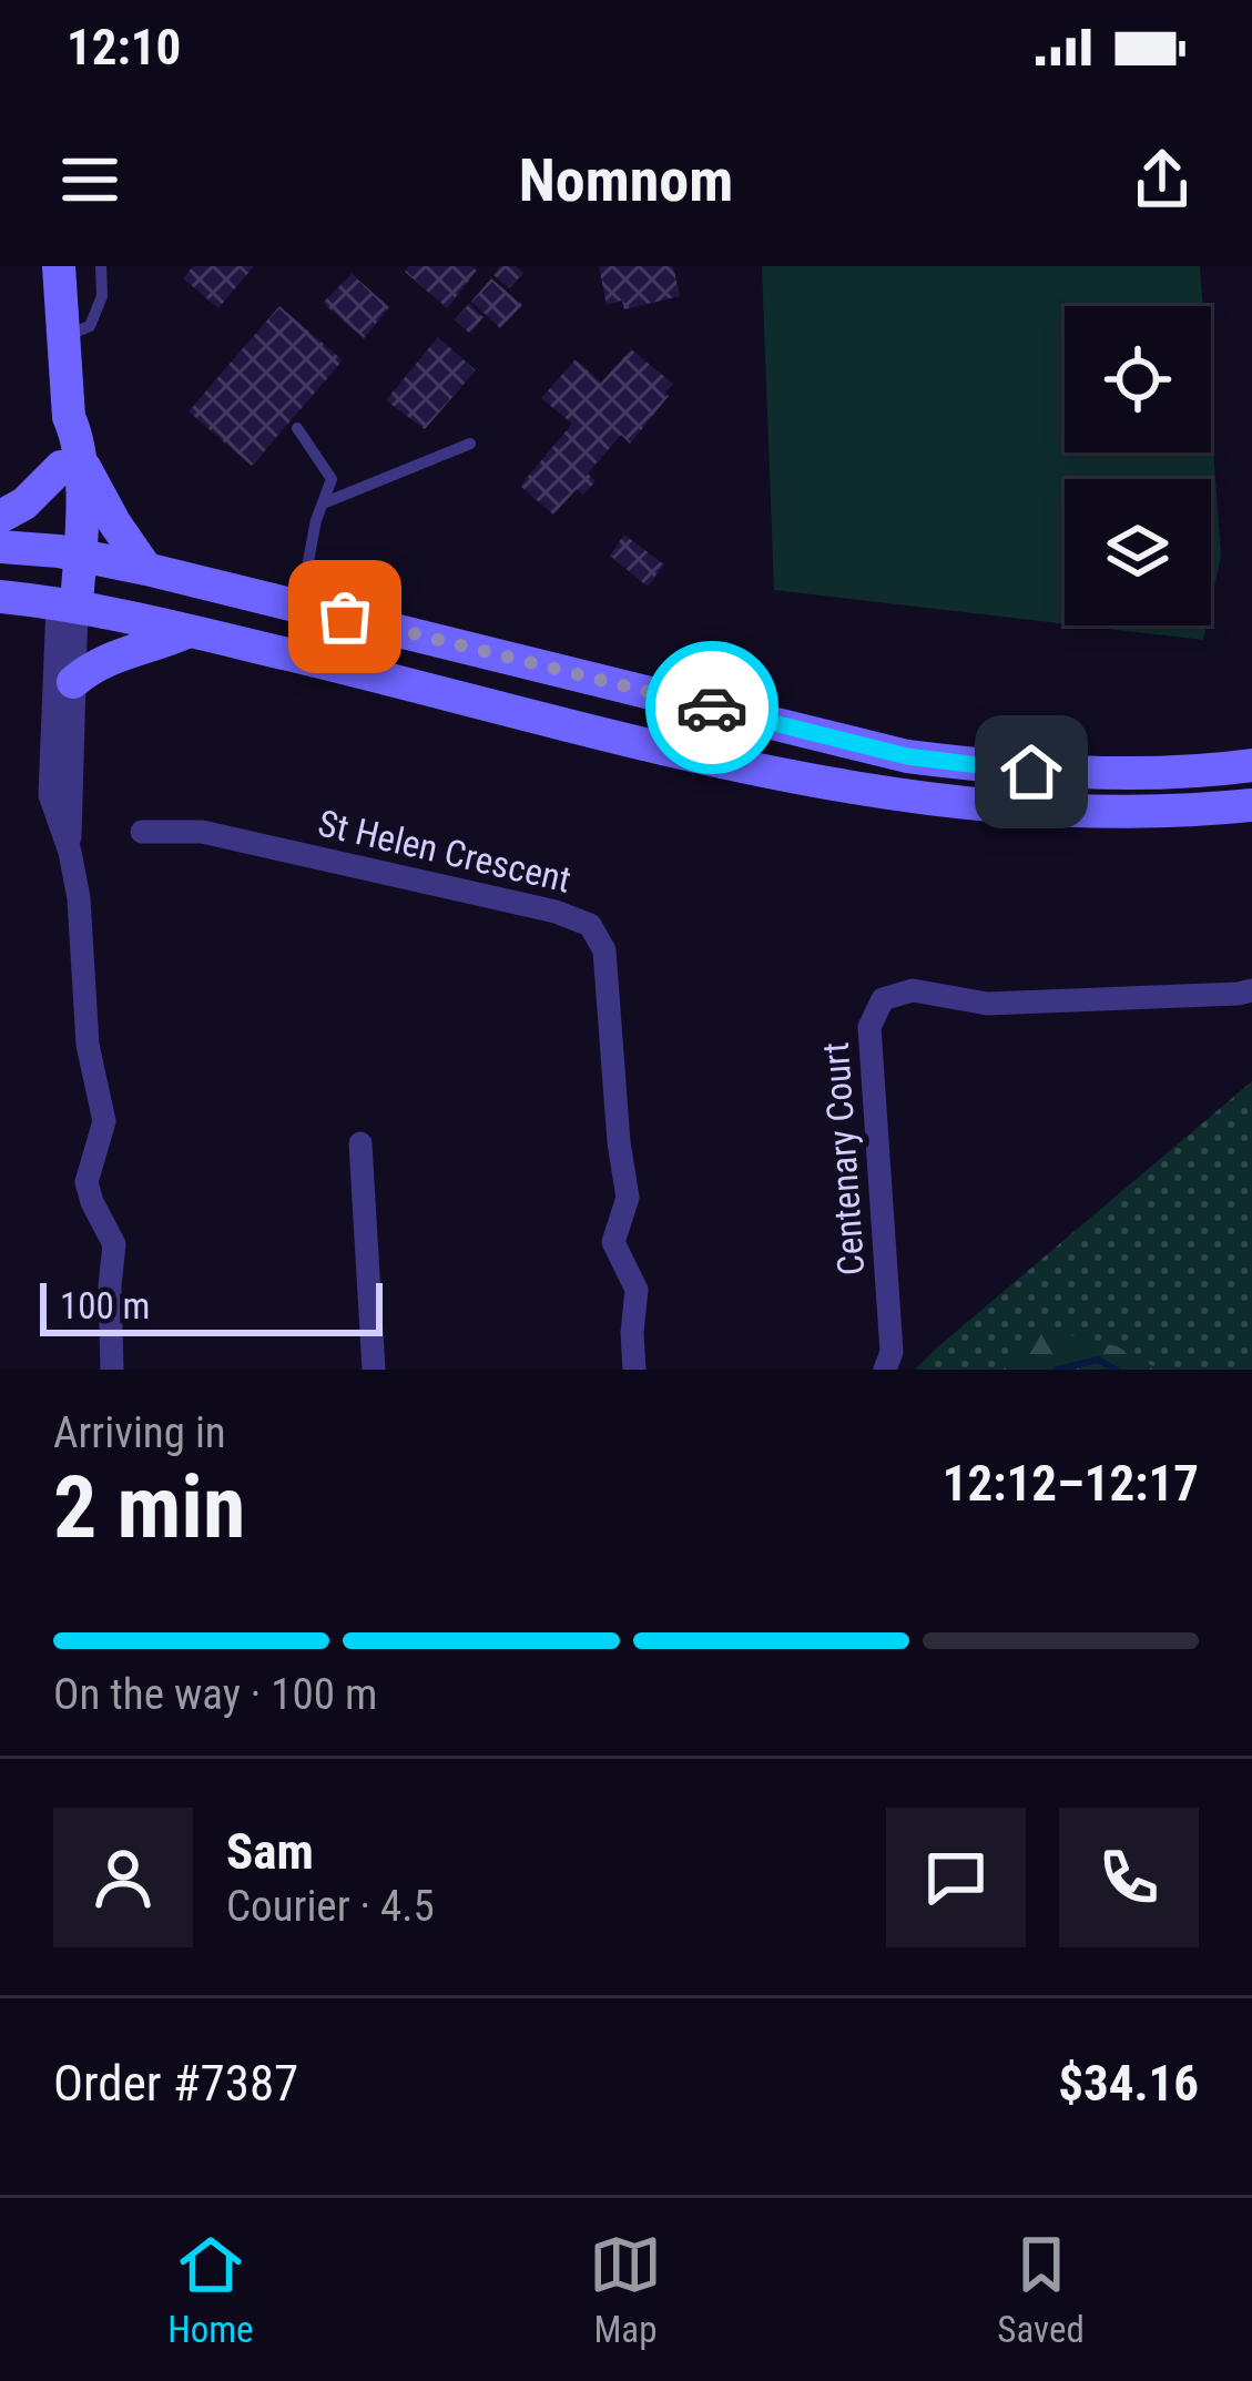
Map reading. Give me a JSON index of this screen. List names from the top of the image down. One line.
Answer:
{"streets":{"street":["St Helen Crescent","Centenary Court"]},"scale_bar":"100 m","page":{"status":"12:10","header":"Nomnom","scale":"100 m","heading":["2 min","Arriving in","12:12–12:17"],"panel":["Sam","Courier · 4.5","Order #7387","$34.16"],"bar":"On the way · 100 m","tabs":["Home","Map","Saved"]}}
